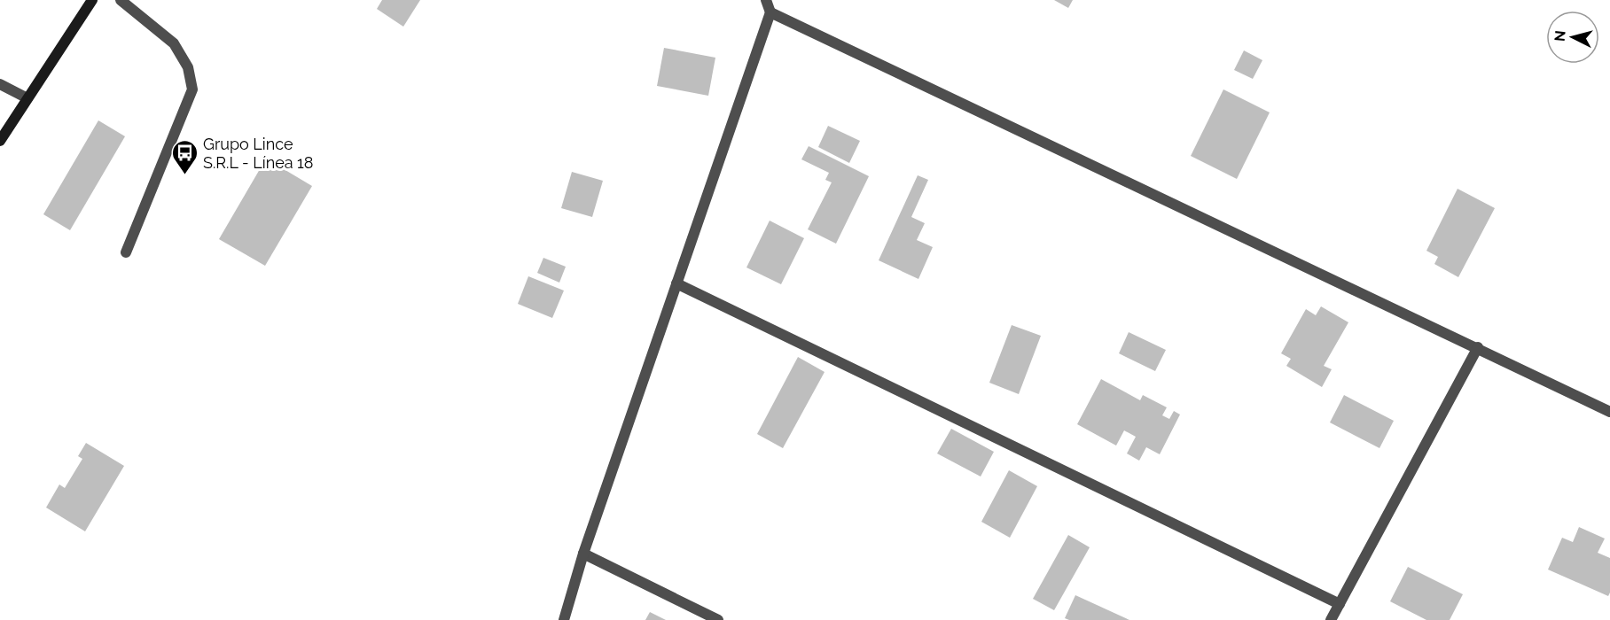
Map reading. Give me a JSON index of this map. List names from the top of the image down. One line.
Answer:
{"places":{"bus stop":["Grupo Lince S.R.L - Línea 18"]},"north":"left"}
